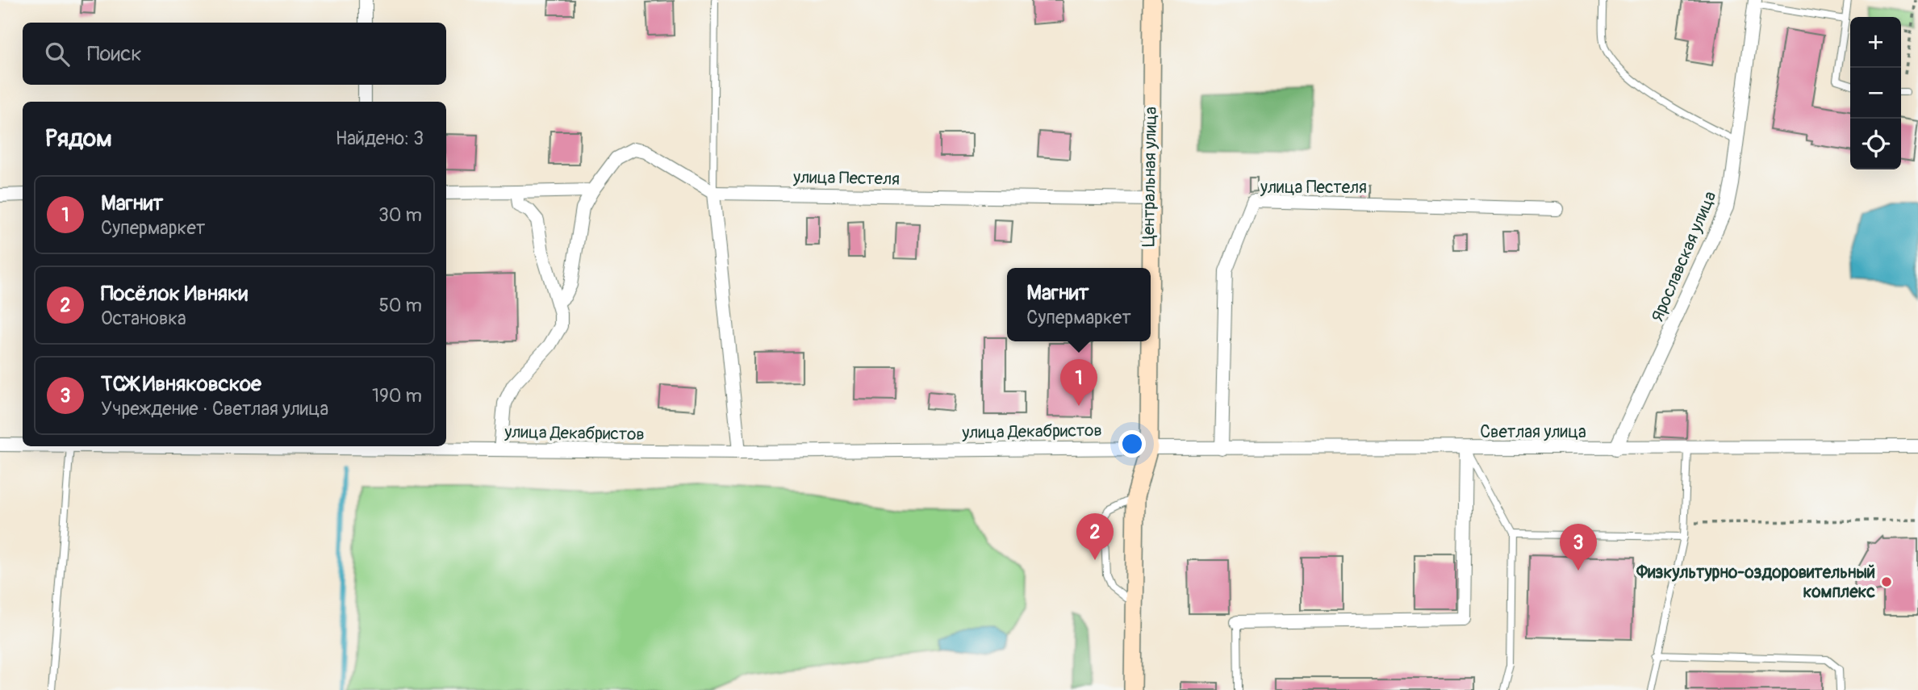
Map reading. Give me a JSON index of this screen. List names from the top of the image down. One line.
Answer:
{"streets":{"street":["Центральная улица","улица Пестеля","Ярославская улица","улица Декабристов","Светлая улица"]},"crossings":[["Центральная улица","улица Пестеля"],["Центральная улица","улица Декабристов"],["Центральная улица","Светлая улица"],["улица Пестеля","Светлая улица"],["Ярославская улица","Светлая улица"],["улица Декабристов","Светлая улица"]],"places":["Физкультурно-оздоровительный комплекс"],"page":{"map_buttons":["+","−"],"search":"Поиск","heading":["Рядом","Найдено: 3"],"list":[{"mark":"1","name":"Магнит","note":"Супермаркет","value":"30 m"},{"mark":"2","name":"Посёлок Ивняки","note":"Остановка","value":"50 m"},{"mark":"3","name":"ТСЖ Ивняковское","note":"Учреждение · Светлая улица","value":"190 m"}],"popup":["Магнит","Супермаркет"],"pins":["1","2","3"]}}
